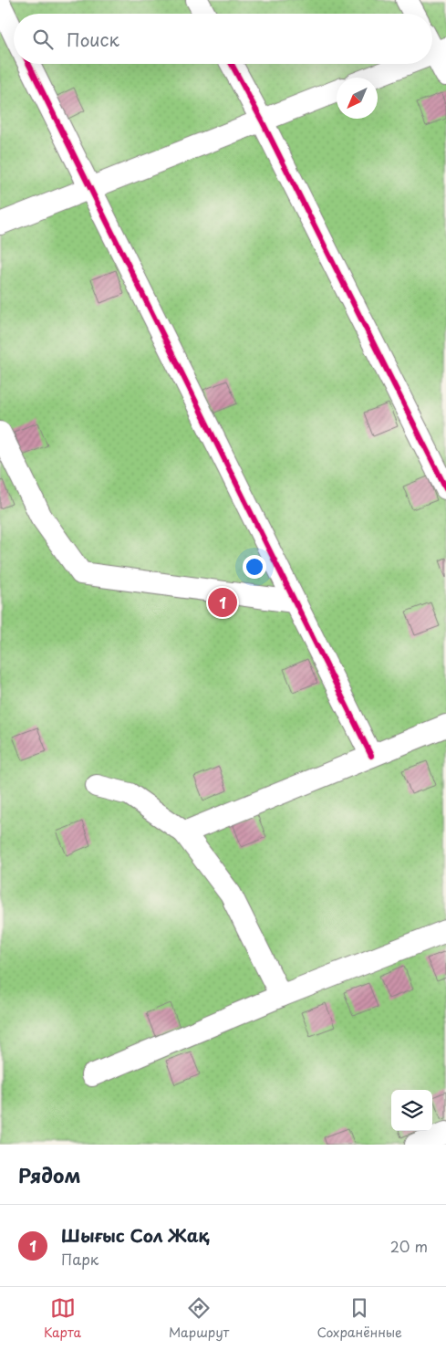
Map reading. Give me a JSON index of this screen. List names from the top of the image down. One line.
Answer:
{"north":"bottom left","page":{"search":"Поиск","pins":"1","heading":"Рядом","list":[{"mark":"1","name":"Шығыс Сол Жақ","note":"Парк","value":"20 m"}],"nav":["Карта","Маршрут","Сохранённые"]}}
